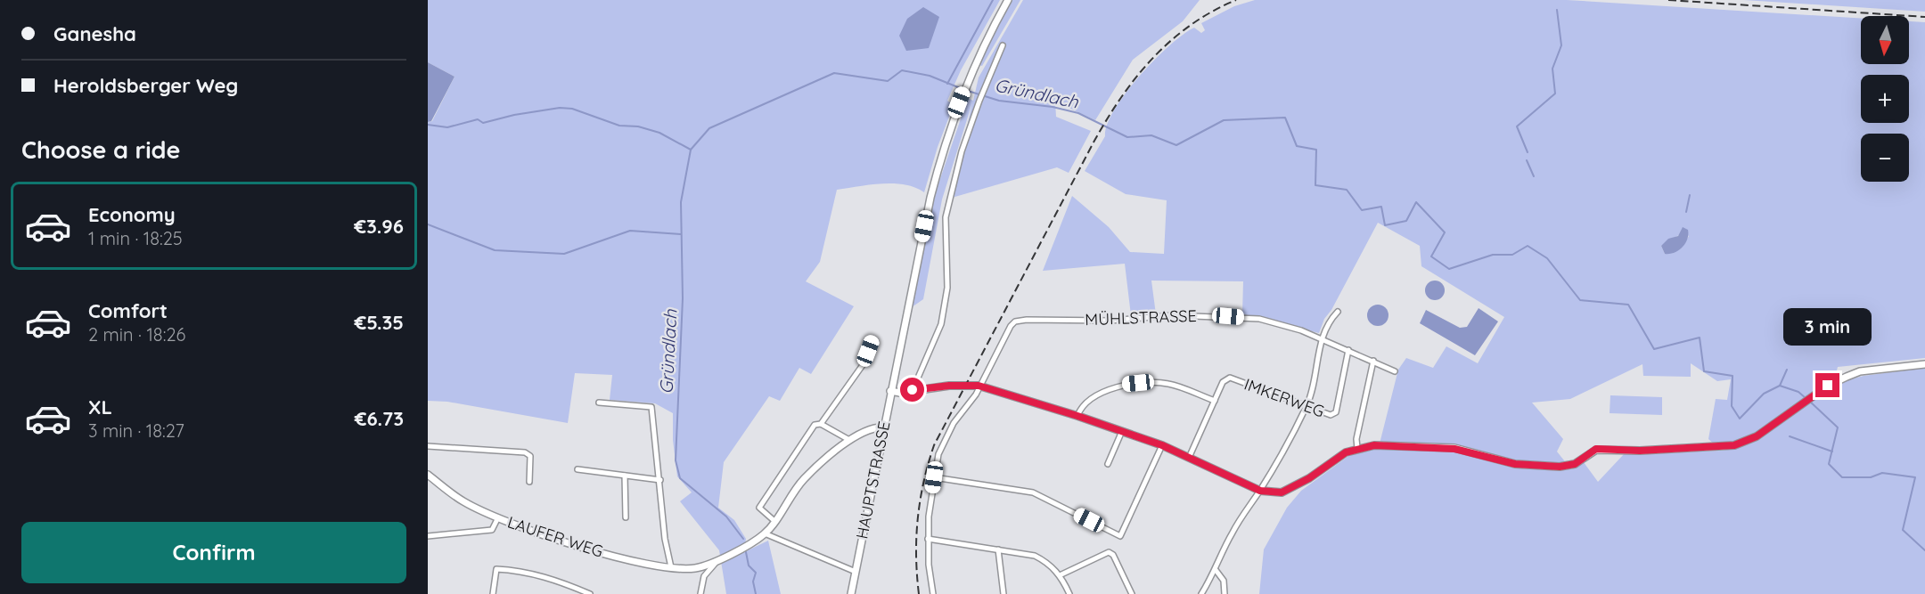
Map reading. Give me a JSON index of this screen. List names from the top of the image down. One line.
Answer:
{"streets":{"street":["MÜHLSTRASSE","IMKERWEG","HAUPTSTRASSE","LAUFER WEG"]},"crossings":[["MÜHLSTRASSE","IMKERWEG"]],"water":["Gründlach"],"north":"bottom","page":{"banner":["Ganesha","Heroldsberger Weg"],"map_buttons":["+","−"],"heading":"Choose a ride","list":[{"name":"Economy","note":"1 min · 18:25","value":"€3.96"},{"name":"Comfort","note":"2 min · 18:26","value":"€5.35"},{"name":"XL","note":"3 min · 18:27","value":"€6.73"}],"bubble":"3 min","buttons":"Confirm"}}
